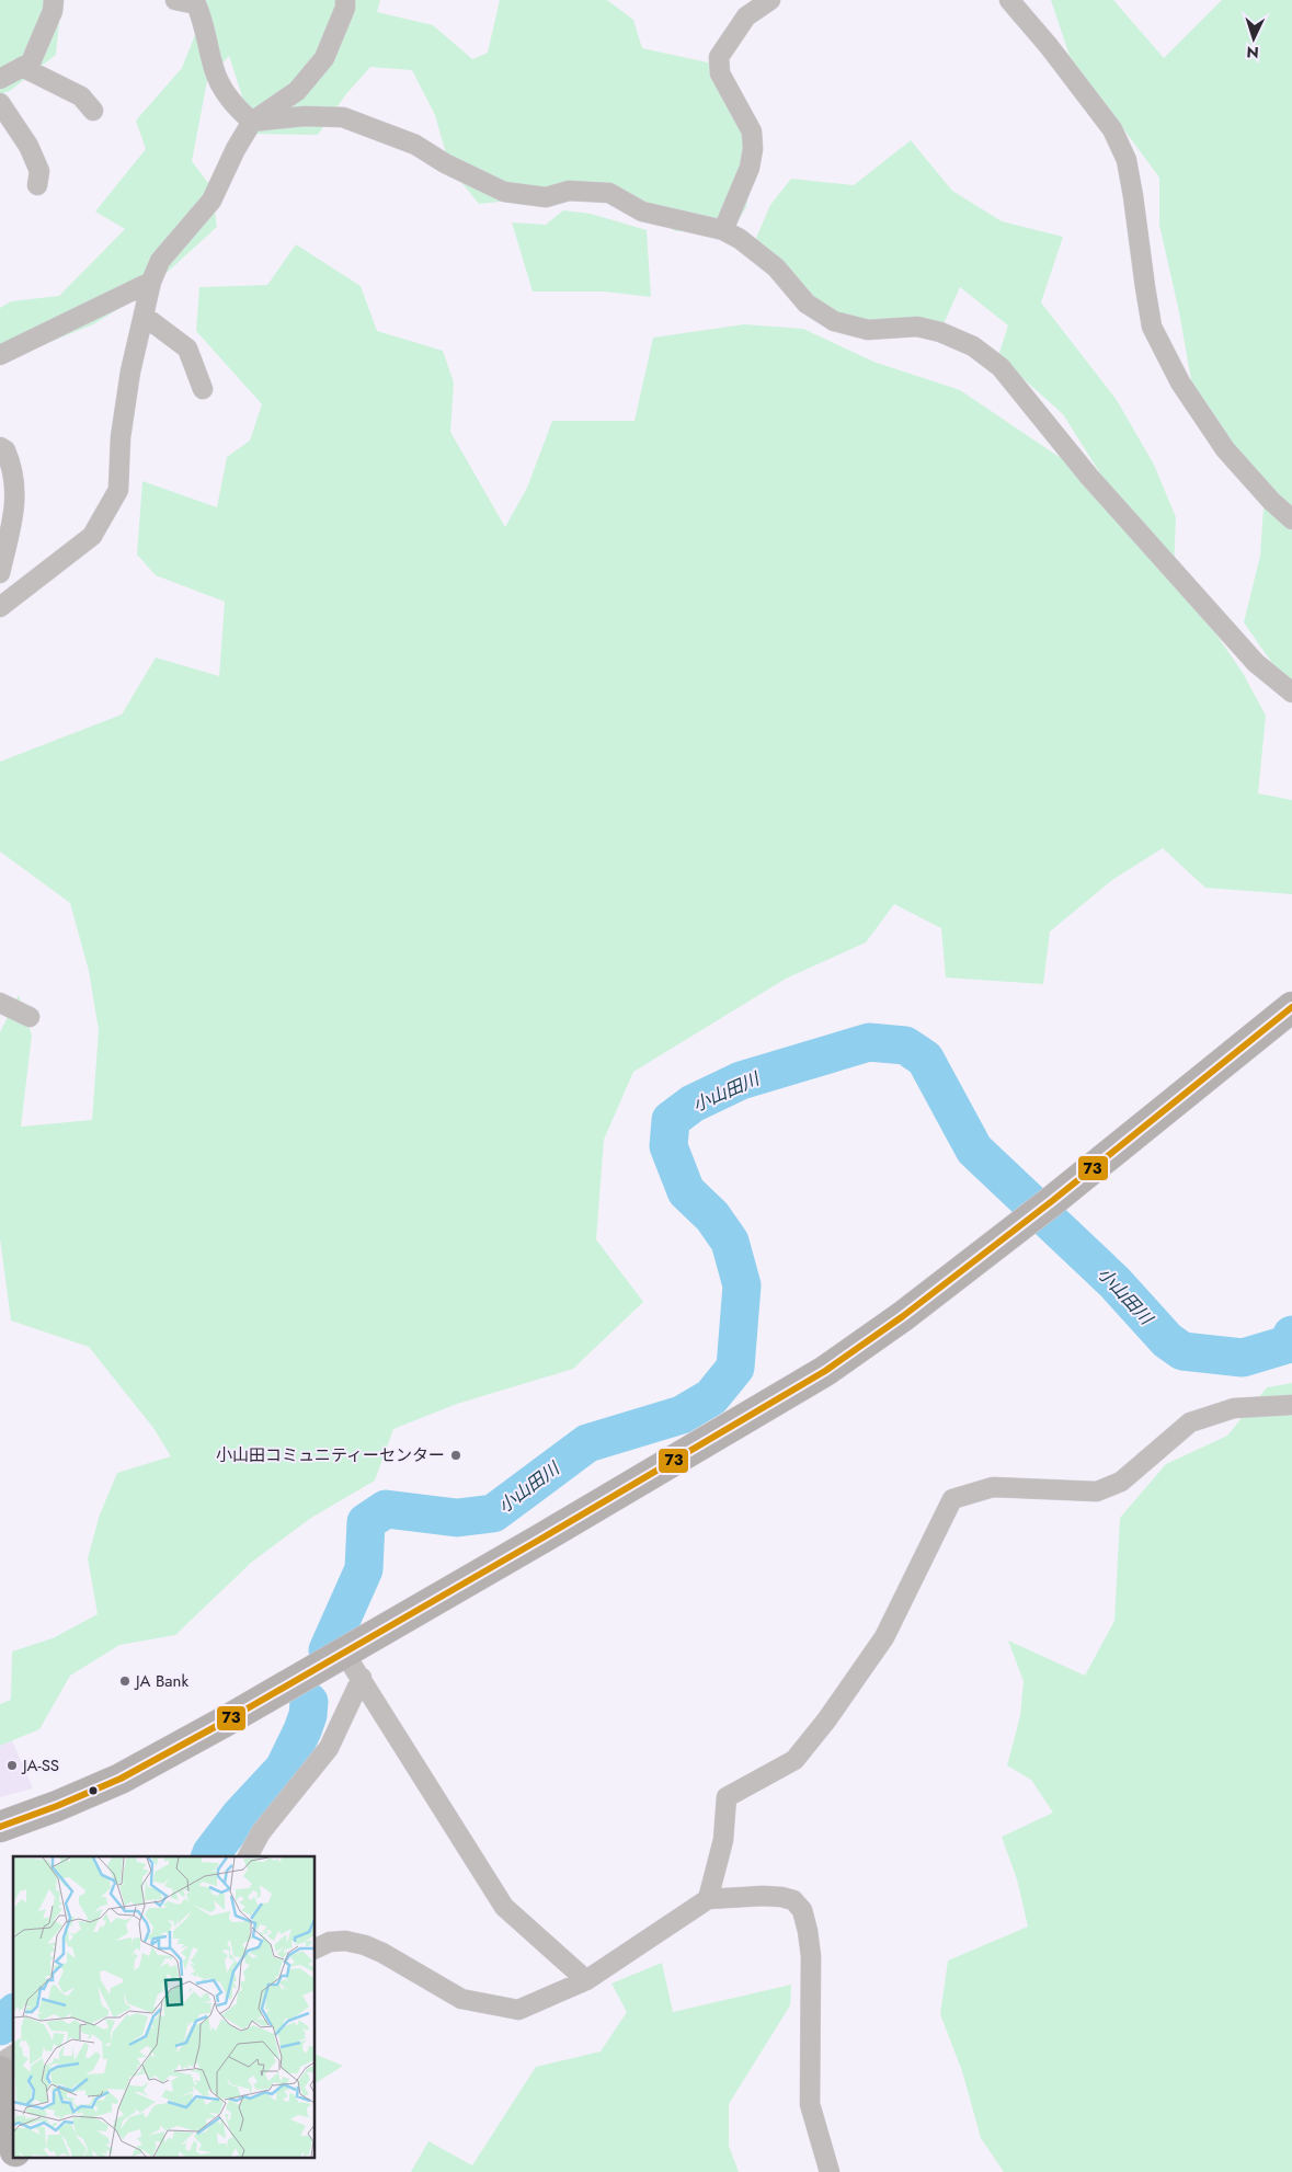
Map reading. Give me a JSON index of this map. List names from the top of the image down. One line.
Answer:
{"water":["小山田川"],"places":["小山田コミュニティーセンター","JA Bank","JA-SS"],"lines":["transit line 73"],"north":"bottom"}
